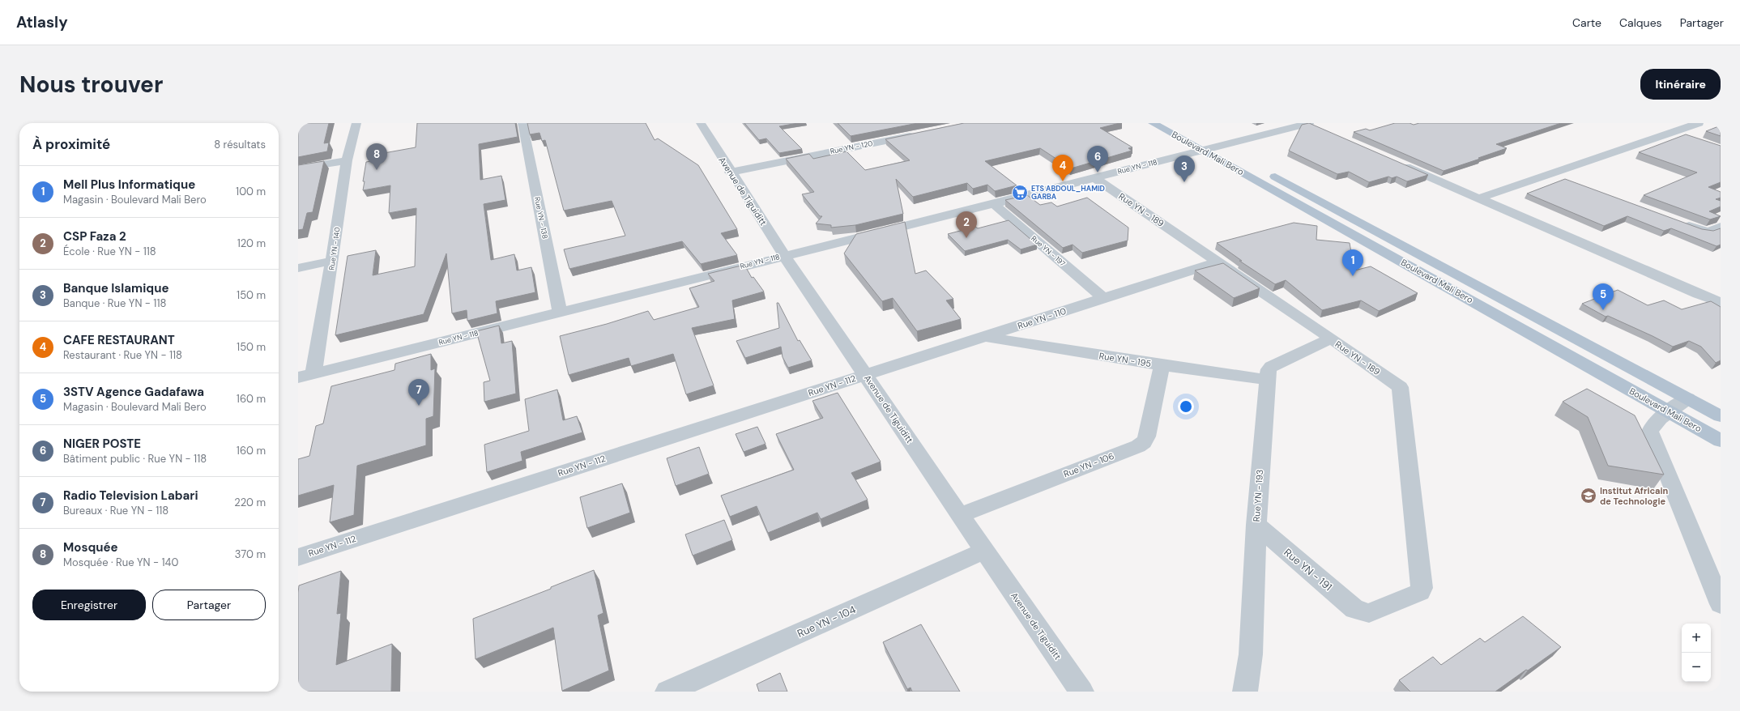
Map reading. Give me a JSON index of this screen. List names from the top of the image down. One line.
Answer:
{"streets":{"main road":["Boulevard Mali Bero"],"street":["Rue YN - 120","Rue YN - 118","Avenue de Tiguiditt","Rue YN - 189","Rue YN - 138","Rue YN - 140","Rue YN - 197","Rue YN - 110","Rue YN - 195","Rue YN - 112","Rue YN - 106","Rue YN - 193","Rue YN - 191","Rue YN - 104"]},"crossings":[["Rue YN - 120","Avenue de Tiguiditt"],["Boulevard Mali Bero","Rue YN - 118"],["Rue YN - 118","Avenue de Tiguiditt"],["Rue YN - 118","Rue YN - 189"],["Rue YN - 118","Rue YN - 138"],["Rue YN - 118","Rue YN - 140"],["Rue YN - 118","Rue YN - 197"],["Avenue de Tiguiditt","Rue YN - 110"],["Avenue de Tiguiditt","Rue YN - 112"],["Avenue de Tiguiditt","Rue YN - 106"],["Avenue de Tiguiditt","Rue YN - 104"],["Rue YN - 189","Rue YN - 110"],["Rue YN - 189","Rue YN - 193"],["Rue YN - 189","Rue YN - 191"],["Rue YN - 197","Rue YN - 110"],["Rue YN - 110","Rue YN - 195"],["Rue YN - 110","Rue YN - 112"],["Rue YN - 195","Rue YN - 106"],["Rue YN - 195","Rue YN - 193"],["Rue YN - 193","Rue YN - 191"]],"places":{"supermarket":["ETS ABDOUL_HAMID GARBA"],"school or university":["Institut Africain de Technologie"]},"page":{"header":"Atlasly","nav":["Carte","Calques","Partager"],"buttons":["Itinéraire",["Enregistrer","Partager"]],"title":"Nous trouver","heading":["À proximité","8 résultats"],"pins":["8","6","4","3","2","1","5","7"],"list":[{"mark":"1","name":"Mell Plus Informatique","note":"Magasin · Boulevard Mali Bero","value":"100 m"},{"mark":"2","name":"CSP Faza 2","note":"École · Rue YN - 118","value":"120 m"},{"mark":"3","name":"Banque Islamique","note":"Banque · Rue YN - 118","value":"150 m"},{"mark":"4","name":"CAFE RESTAURANT","note":"Restaurant · Rue YN - 118","value":"150 m"},{"mark":"5","name":"3STV Agence Gadafawa","note":"Magasin · Boulevard Mali Bero","value":"160 m"},{"mark":"6","name":"NIGER POSTE","note":"Bâtiment public · Rue YN - 118","value":"160 m"},{"mark":"7","name":"Radio Television Labari","note":"Bureaux · Rue YN - 118","value":"220 m"},{"mark":"8","name":"Mosquée","note":"Mosquée · Rue YN - 140","value":"370 m"}],"map_buttons":["+","−"]}}
